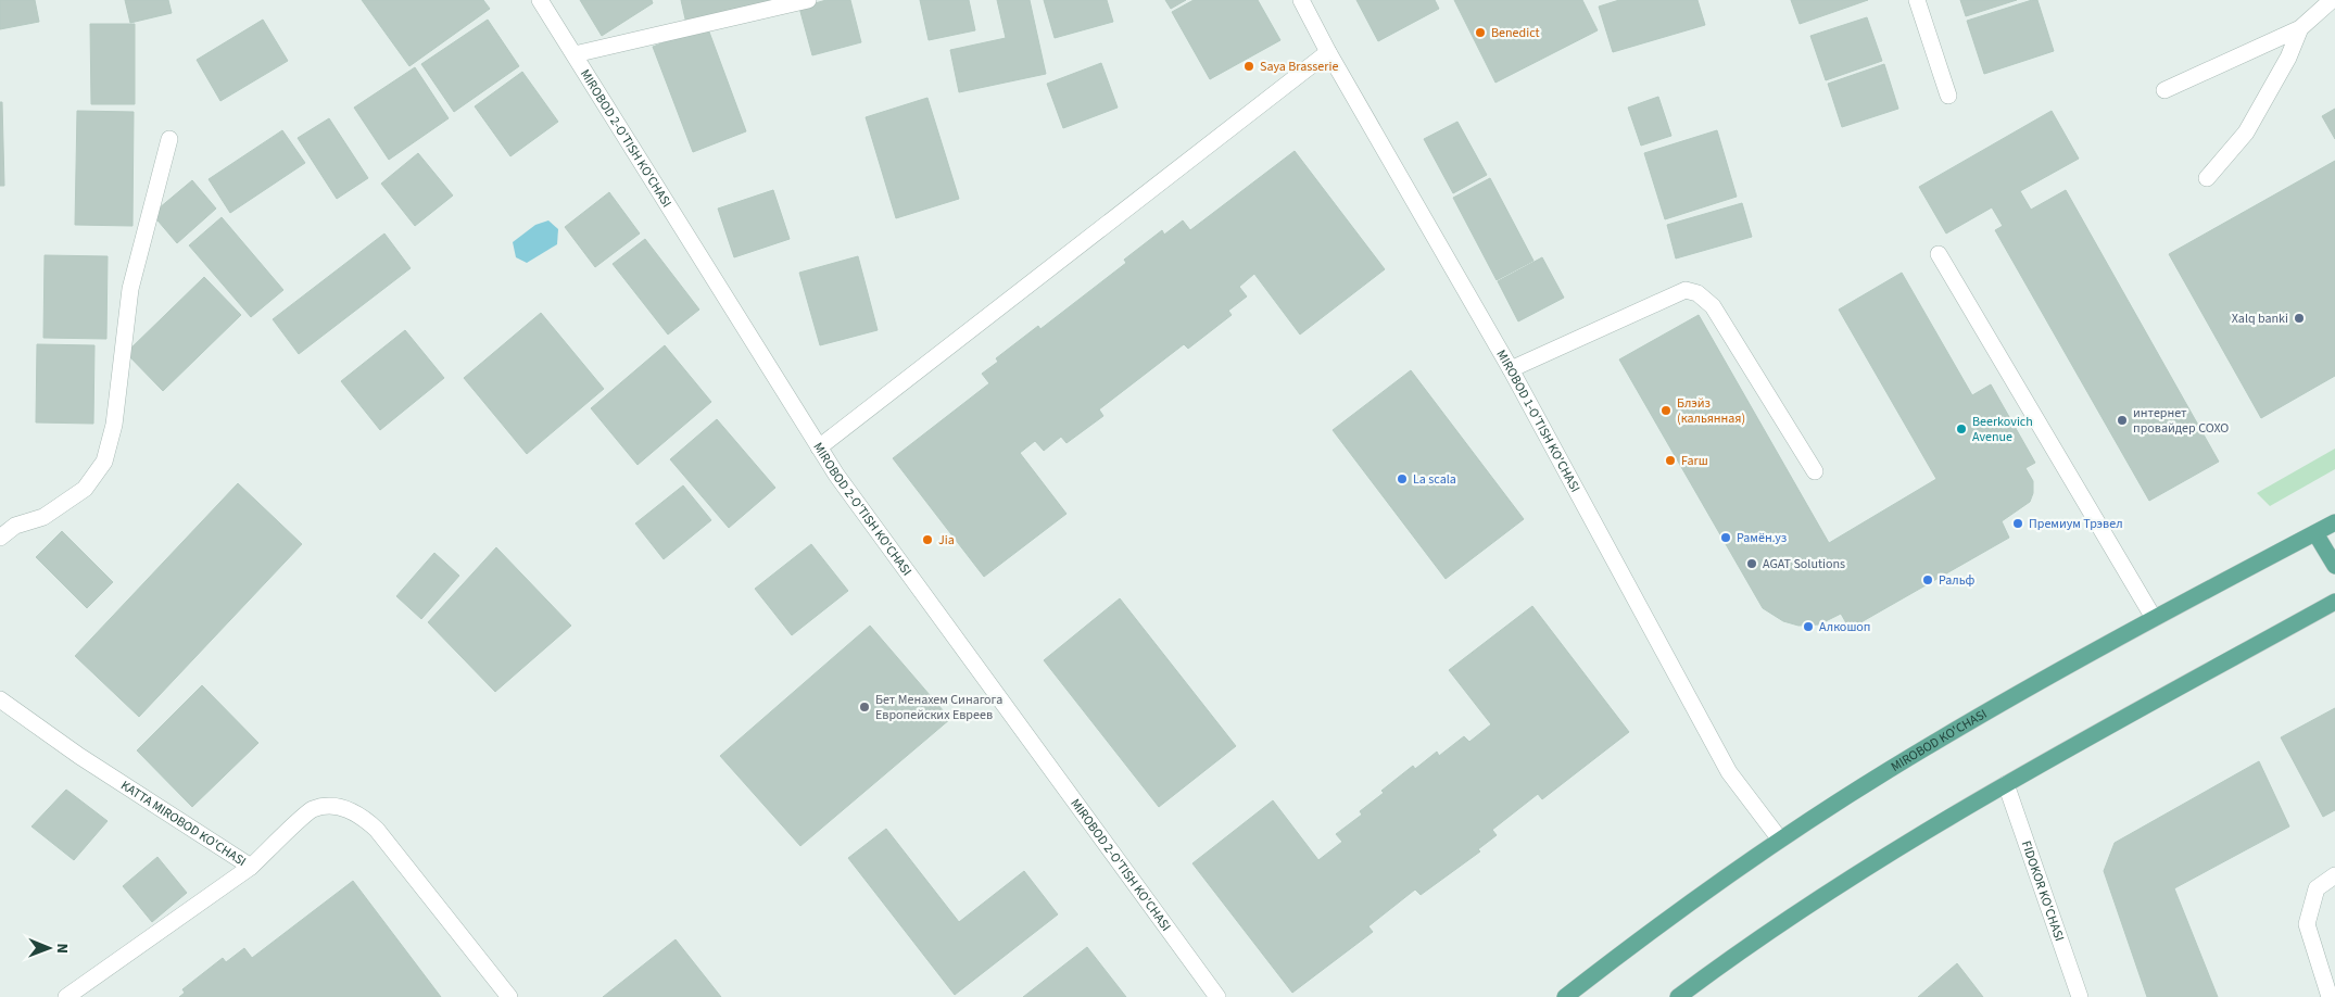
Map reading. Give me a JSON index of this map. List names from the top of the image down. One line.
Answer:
{"streets":{"main road":["MIROBOD KO'CHASI"],"street":["MIROBOD 2-O'TISH KO'CHASI","MIROBOD 1-O'TISH KO'CHASI","KATTA MIROBOD KO'CHASI","FIDOKOR KO'CHASI"]},"crossings":[["MIROBOD 1-O'TISH KO'CHASI","MIROBOD KO'CHASI"]],"places":["Benedict","Saya Brasserie","Xalq banki","Блэйз (кальянная)","интернет провайдер СОХО","Beerkovich Avenue","Farш","La scala","Премиум Трэвел","Рамён.уз","Jia","AGAT Solutions","Ральф","Алкошоп","Бет Менахем Синагога Европейских Евреев"],"north":"right"}
